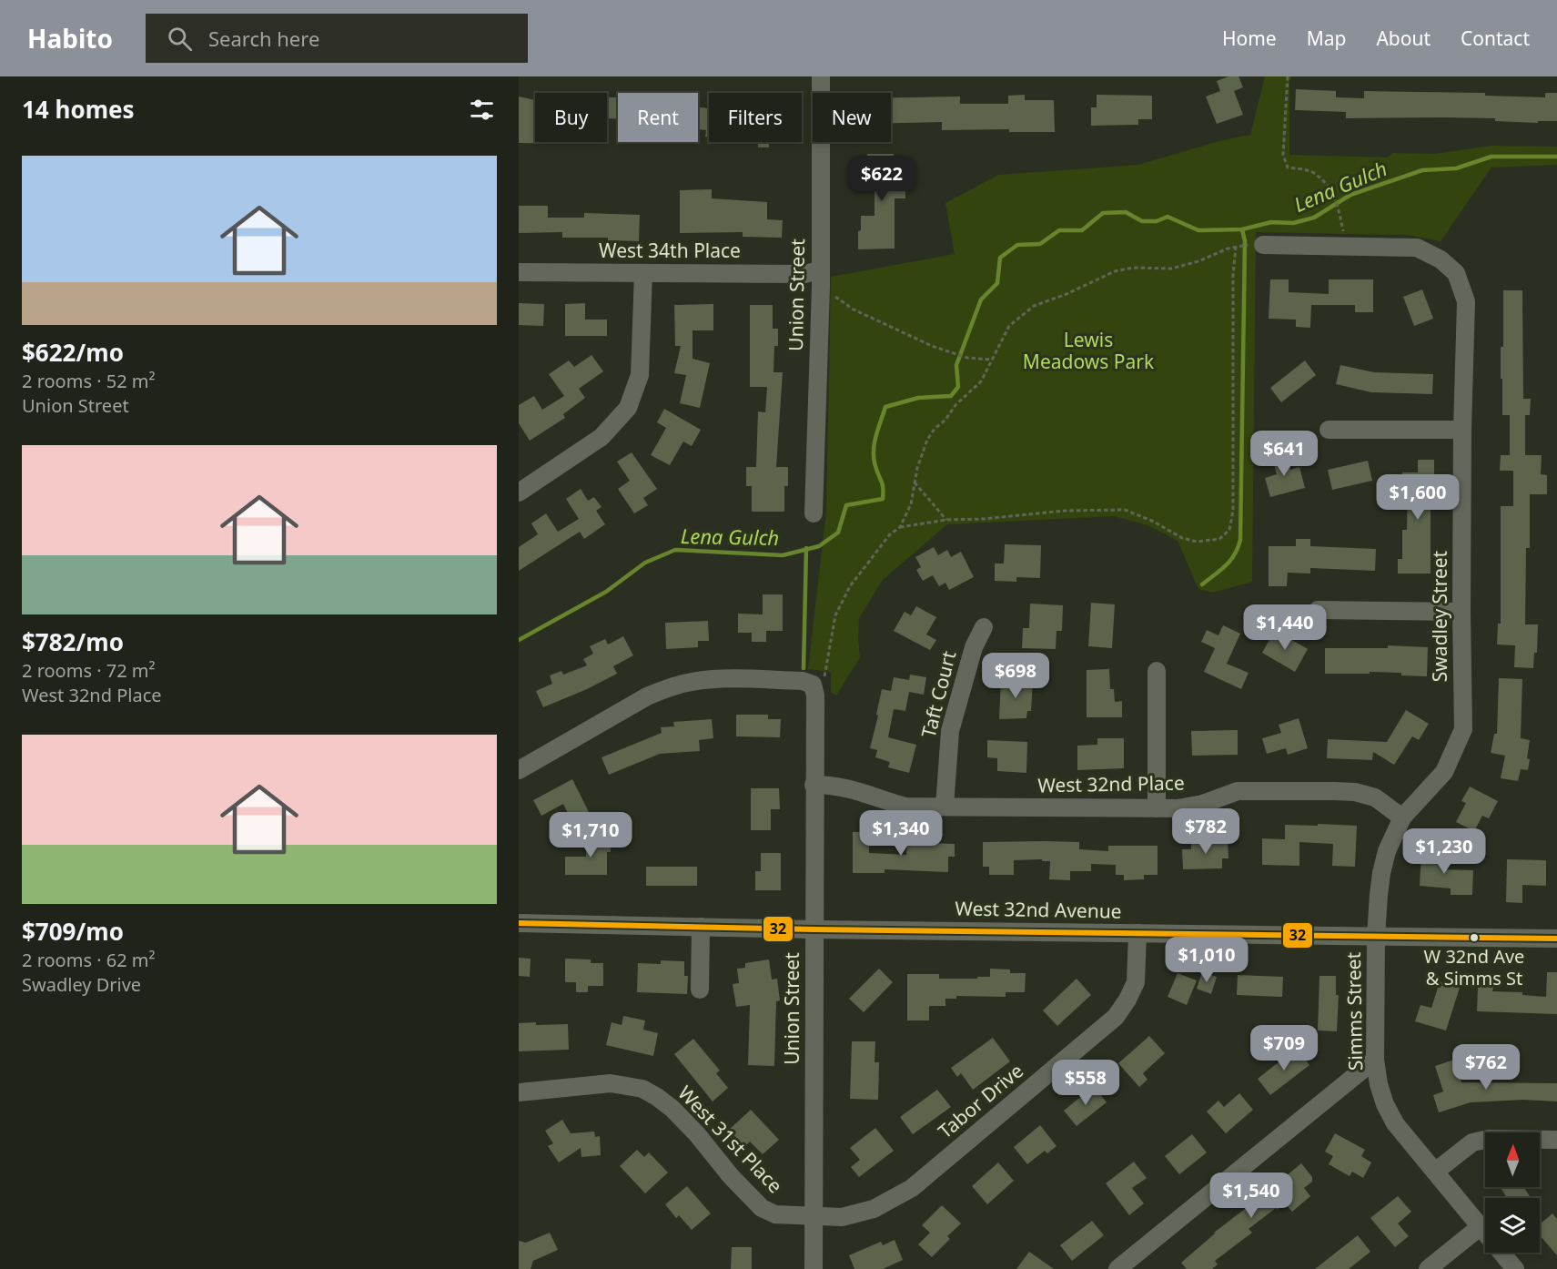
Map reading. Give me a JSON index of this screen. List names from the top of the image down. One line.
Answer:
{"streets":{"street":["West 34th Place","Union Street","Swadley Street","Taft Court","West 32nd Place","West 32nd Avenue","Simms Street","Tabor Drive","West 31st Place"]},"crossings":[["West 34th Place","Union Street"],["Union Street","West 32nd Place"],["Union Street","West 32nd Avenue"],["Union Street","Tabor Drive"],["Union Street","West 31st Place"],["Swadley Street","West 32nd Place"],["Swadley Street","West 32nd Avenue"],["Swadley Street","Simms Street"],["Taft Court","West 32nd Place"],["West 32nd Avenue","Simms Street"],["West 32nd Avenue","Tabor Drive"],["Tabor Drive","West 31st Place"]],"water":["Lena Gulch"],"parks":["Lewis Meadows Park"],"places":["W 32nd Ave & Simms St"],"lines":["transit line 32"],"north":"top","page":{"header":"Habito","search":"Search here","nav":["Home","Map","About","Contact"],"heading":"14 homes","chip":["Buy","Rent","Filters","New"],"list":[{"name":"$622/mo","note":"2 rooms · 52 m² · Union Street"},{"name":"$782/mo","note":"2 rooms · 72 m² · West 32nd Place"},{"name":"$709/mo","note":"2 rooms · 62 m² · Swadley Drive"}],"price":["$622","$641","$1,600","$1,440","$698","$782","$1,340","$1,710","$1,230","$1,010","$709","$762","$558","$1,540"]}}
